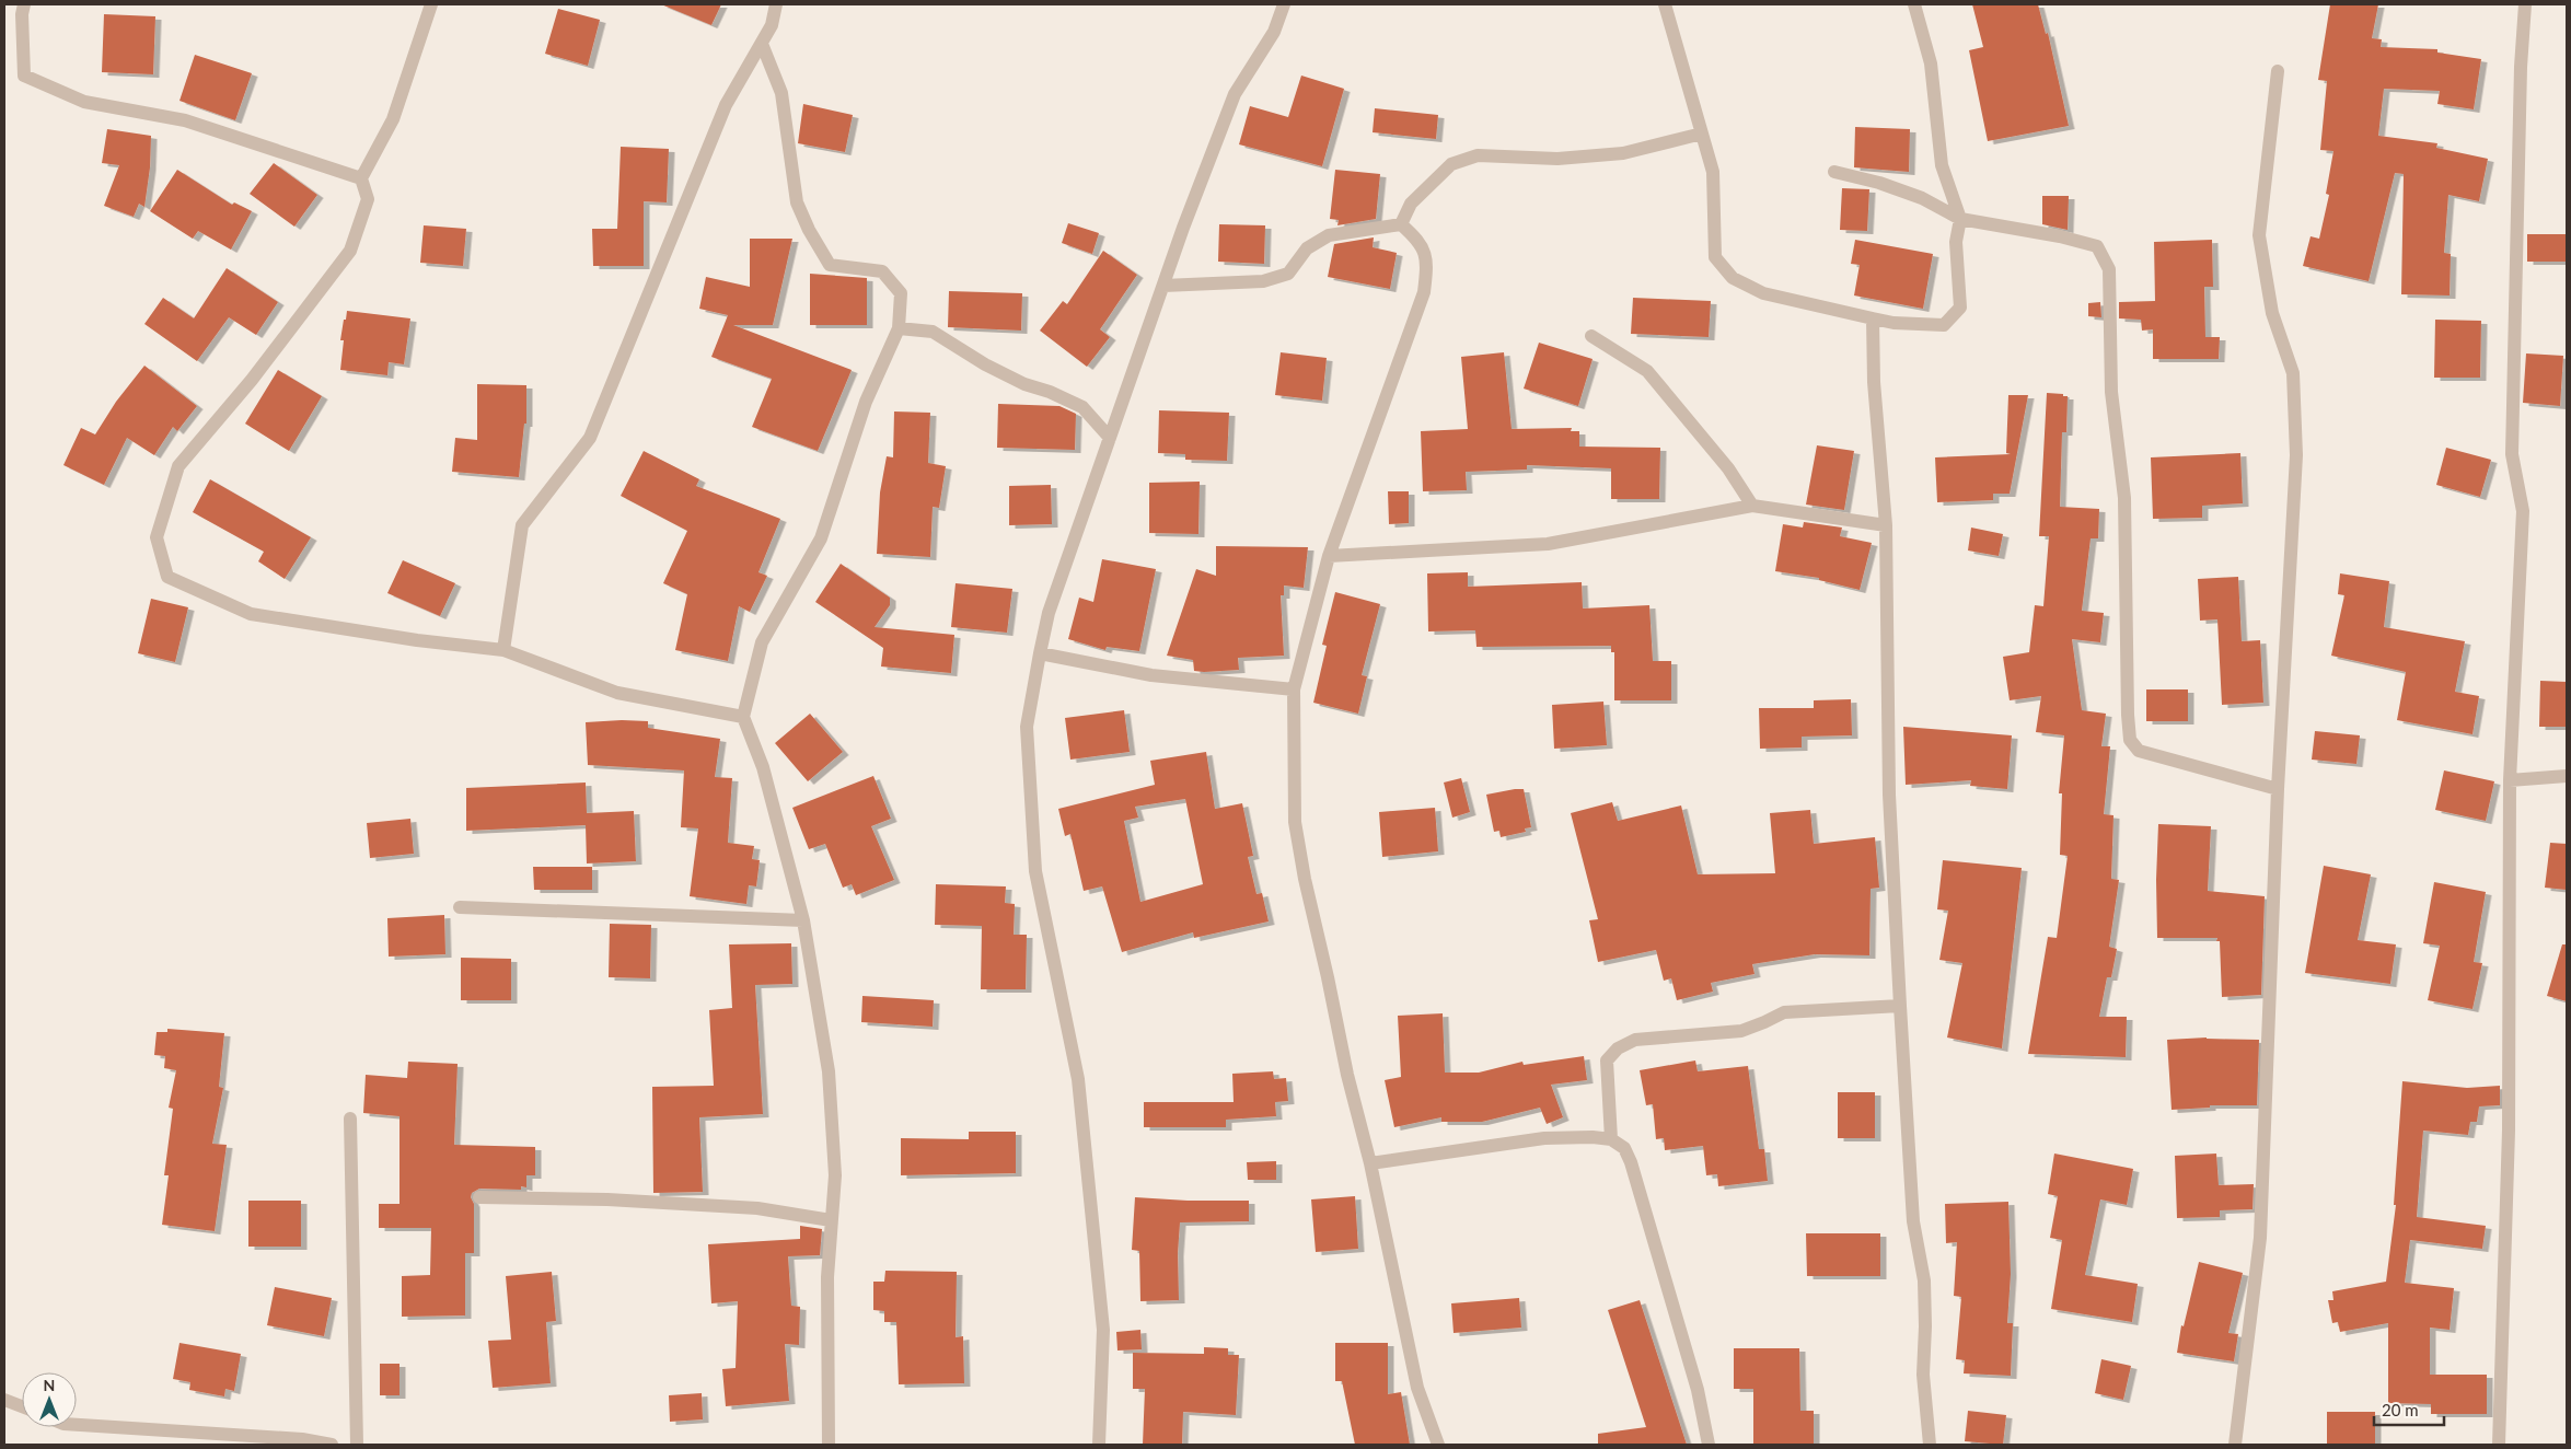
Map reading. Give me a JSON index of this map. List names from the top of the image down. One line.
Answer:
{"scale_bar":"20 m","north":"top"}
